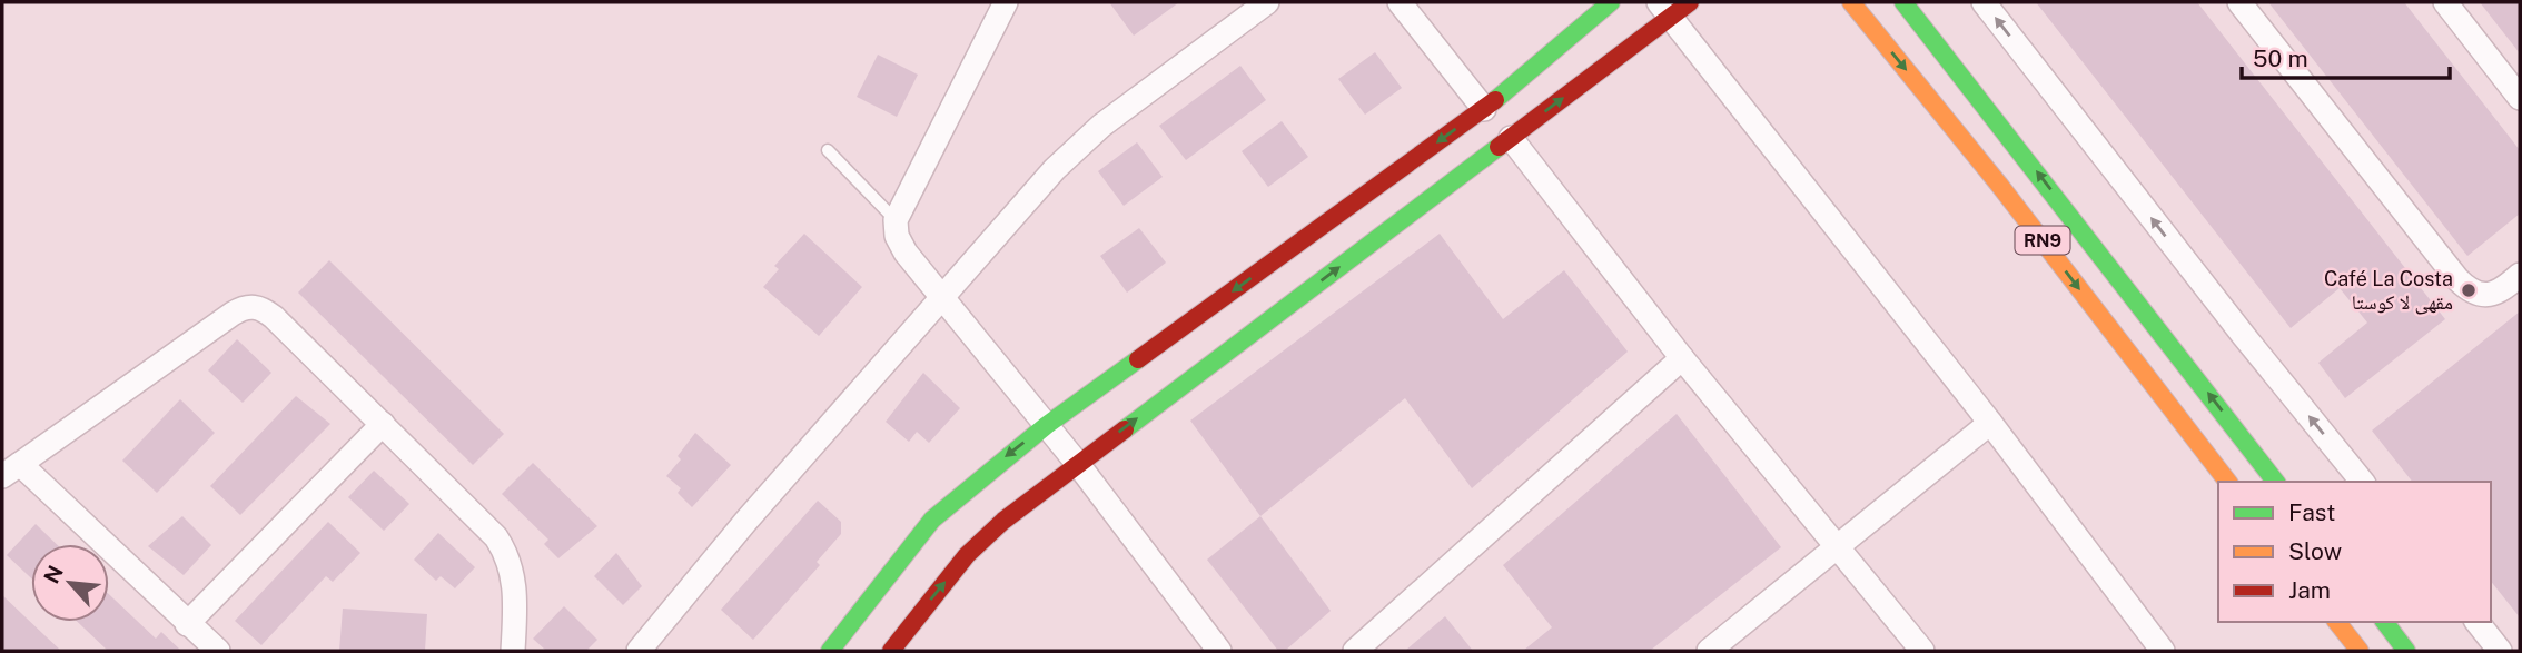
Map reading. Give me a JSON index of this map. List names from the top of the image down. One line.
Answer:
{"streets":{"main road":["RN9"]},"places":["Café La Costa مقهى لا كوستا"],"legend":["Fast","Slow","Jam"],"scale_bar":"50 m","north":"top left"}
